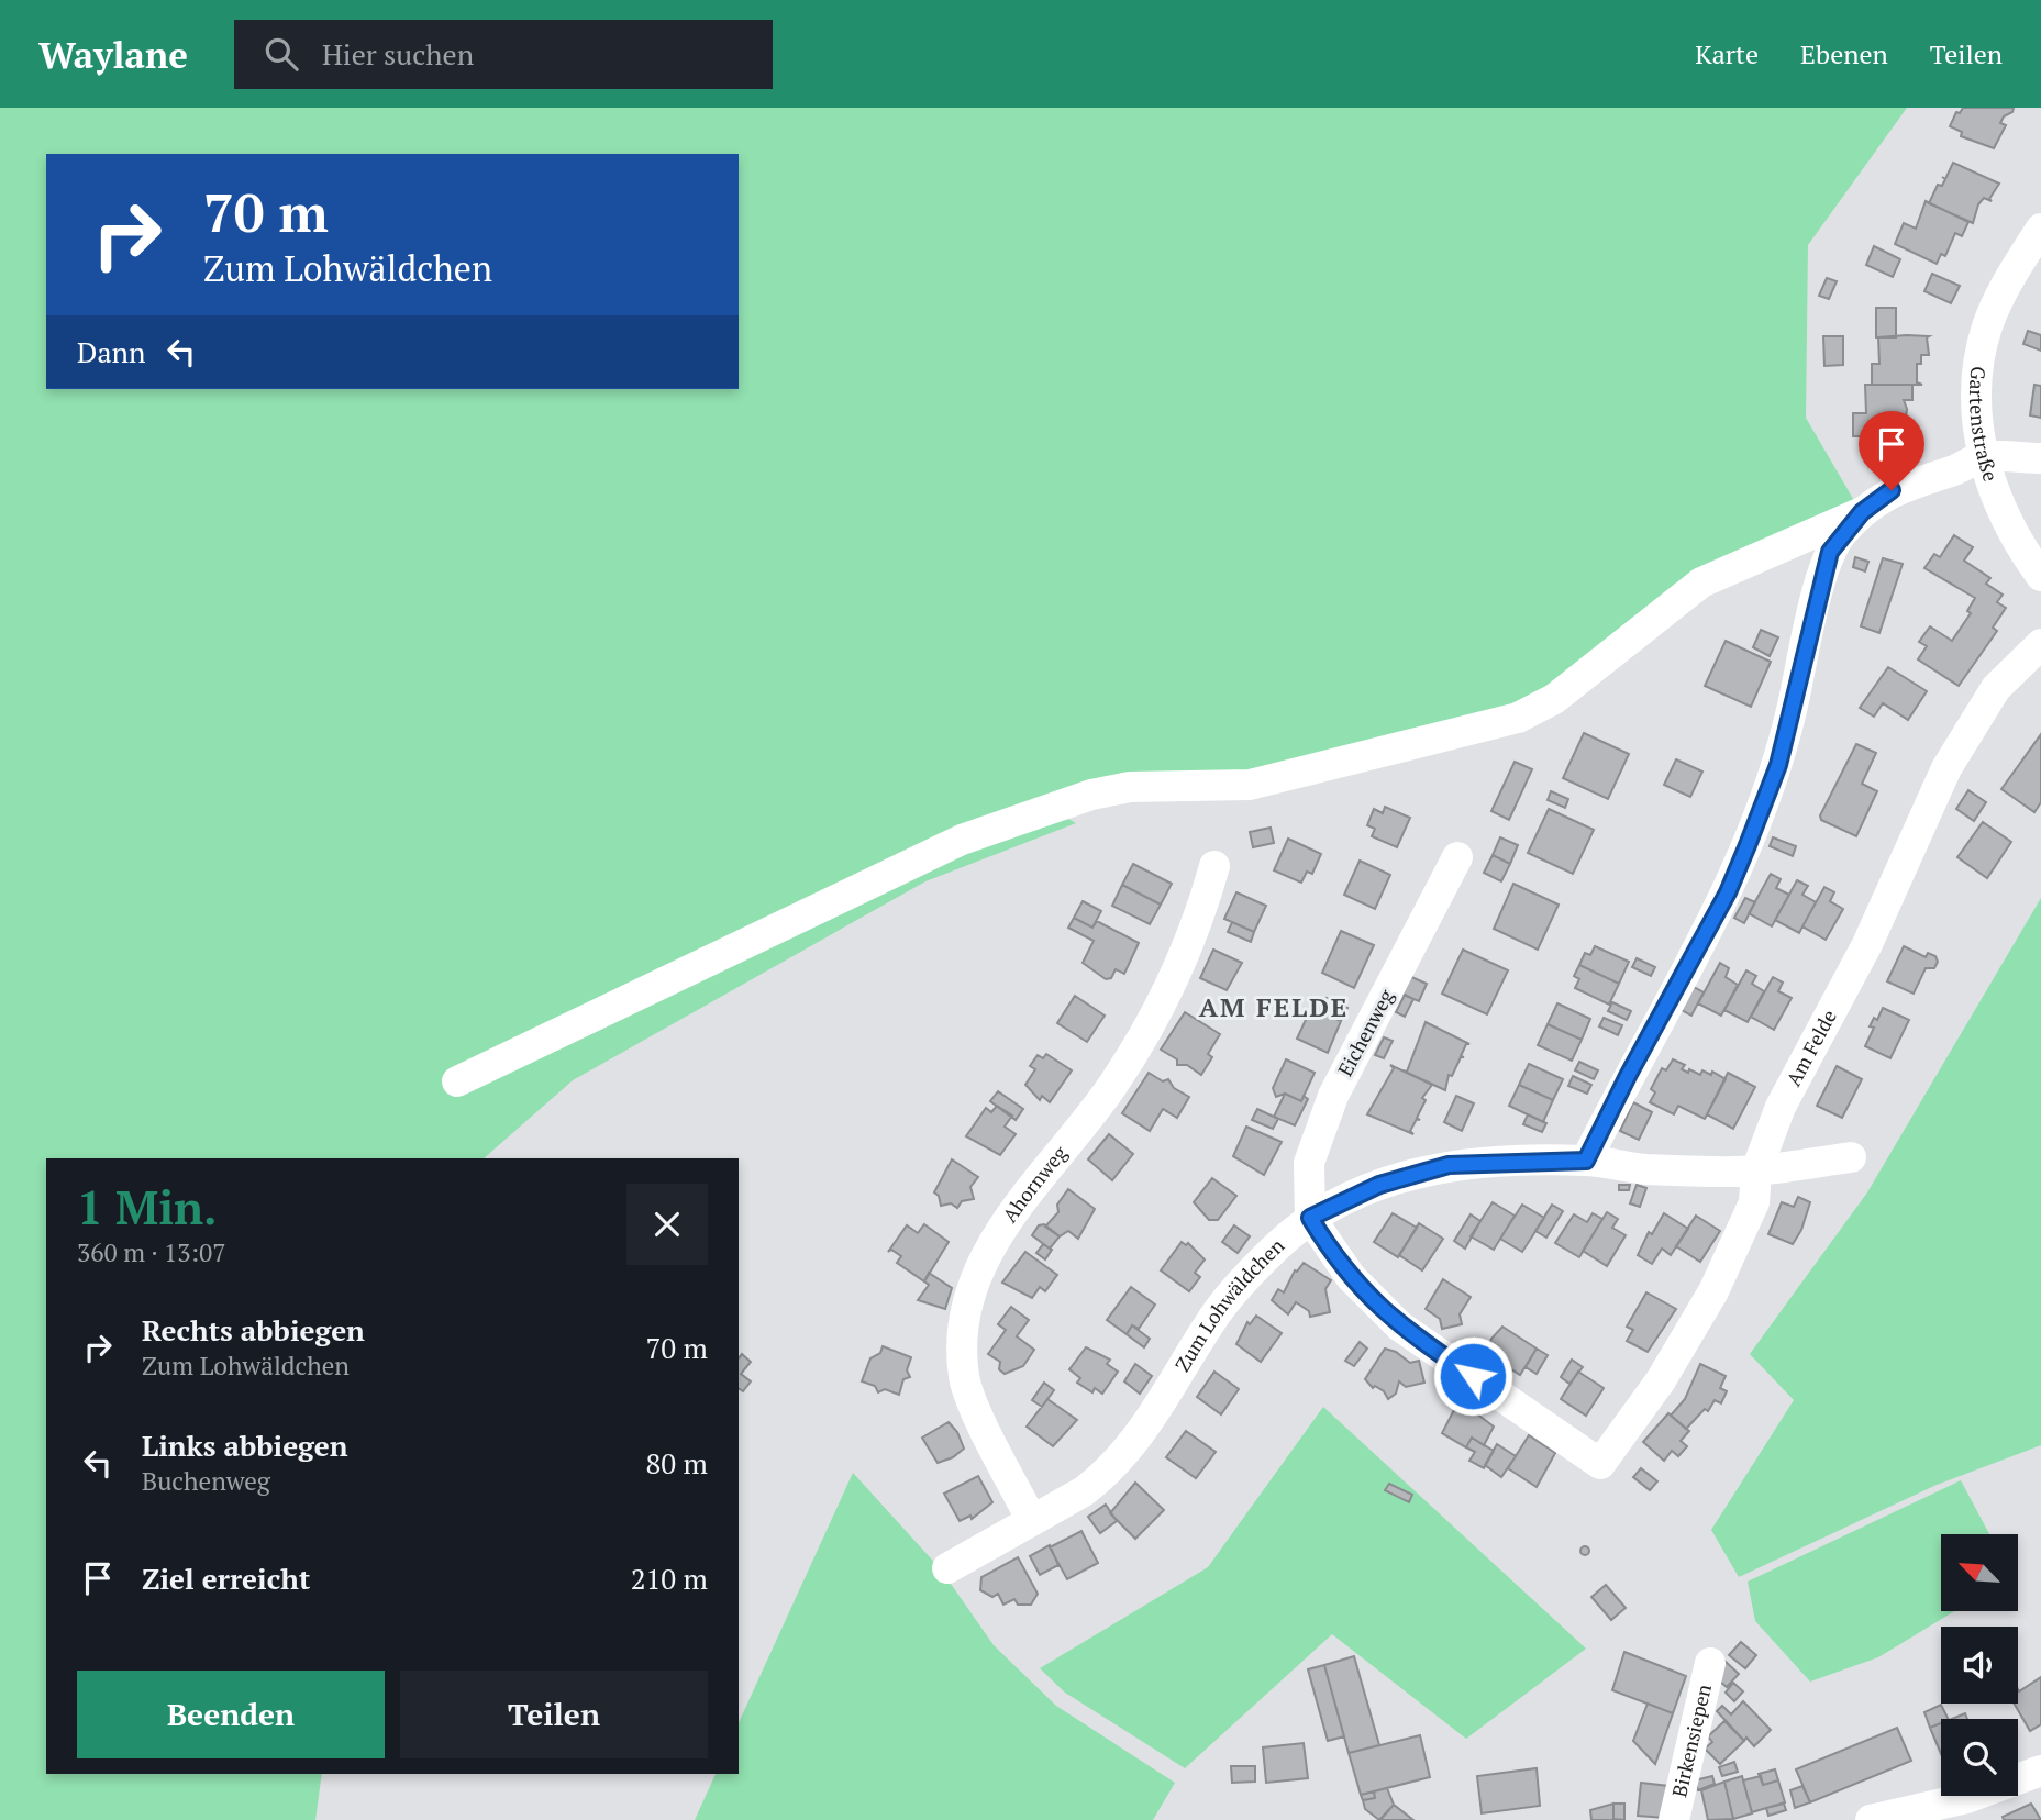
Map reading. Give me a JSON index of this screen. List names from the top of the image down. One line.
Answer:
{"streets":{"street":["Gartenstraße","Eichenweg","Am Felde","Ahornweg","Zum Lohwäldchen","Birkensiepen"]},"crossings":[["Eichenweg","Am Felde"],["Eichenweg","Zum Lohwäldchen"],["Am Felde","Zum Lohwäldchen"],["Ahornweg","Zum Lohwäldchen"]],"districts":["AM FELDE"],"north":"top left","page":{"header":"Waylane","search":"Hier suchen","nav":["Karte","Ebenen","Teilen"],"turn":["70 m","Zum Lohwäldchen"],"then":"Dann","heading":["1 Min.","360 m · 13:07"],"list":[{"name":"Rechts abbiegen","note":"Zum Lohwäldchen","value":"70 m"},{"name":"Links abbiegen","note":"Buchenweg","value":"80 m"},{"name":"Ziel erreicht","value":"210 m"}],"buttons":["Beenden","Teilen"]}}
